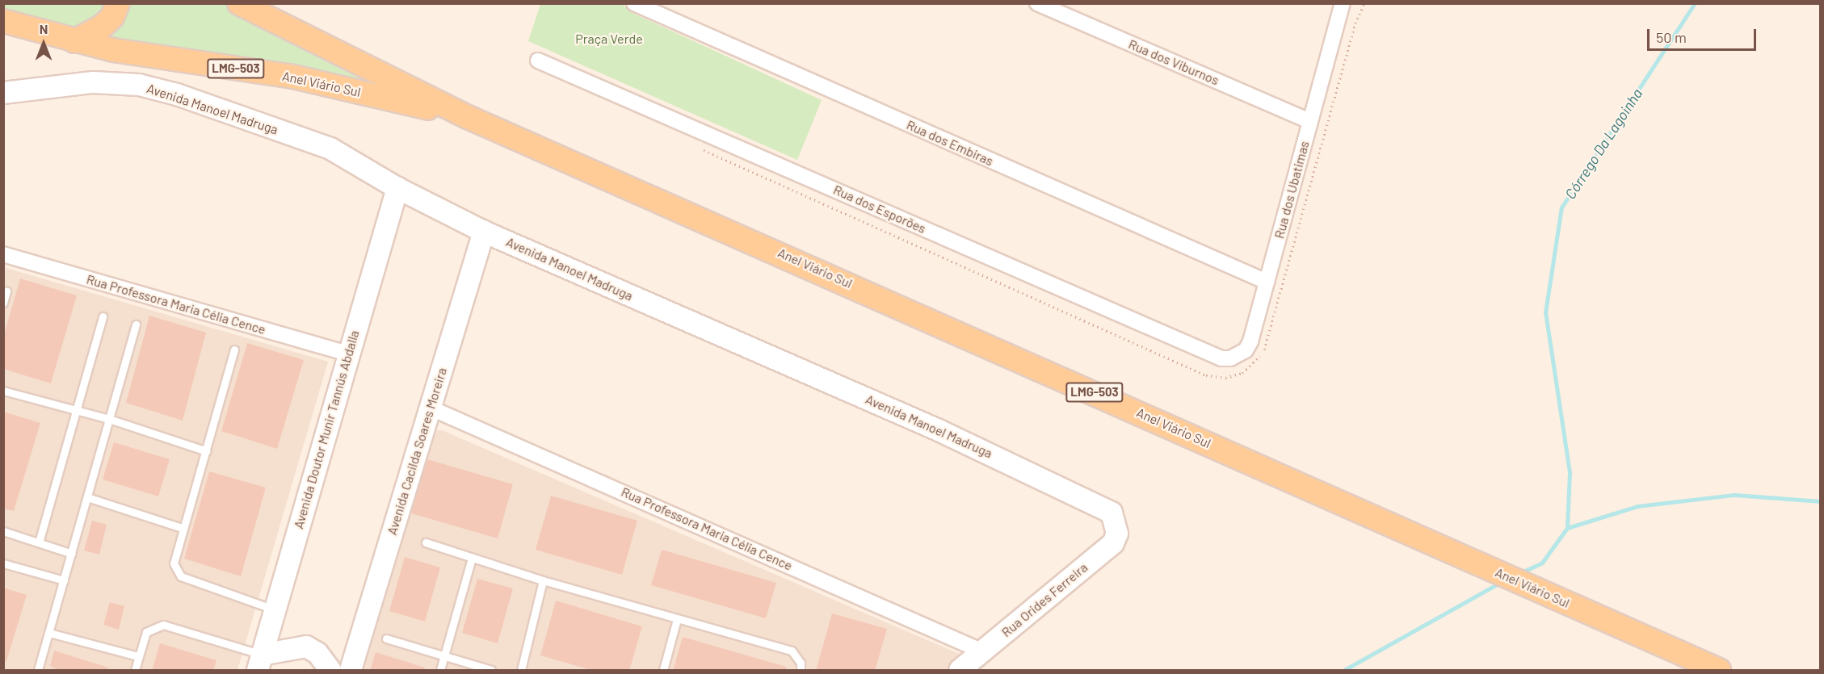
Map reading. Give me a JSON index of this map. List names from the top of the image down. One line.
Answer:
{"streets":{"main road":["LMG-503","Anel Viário Sul"],"street":["Rua dos Viburnos","Avenida Manoel Madruga","Rua dos Embiras","Rua dos Ubatimas","Rua dos Esporões","Rua Professora Maria Célia Cence","Avenida Doutor Munir Tannús Abdalla","Avenida Cacilda Soares Moreira","Rua Orides Ferreira"]},"crossings":[["Rua dos Viburnos","Rua dos Ubatimas"],["Avenida Manoel Madruga","Avenida Doutor Munir Tannús Abdalla"],["Avenida Manoel Madruga","Avenida Cacilda Soares Moreira"],["Avenida Manoel Madruga","Rua Orides Ferreira"],["Rua dos Embiras","Rua dos Ubatimas"],["Rua dos Ubatimas","Rua dos Esporões"],["Rua Professora Maria Célia Cence","Avenida Doutor Munir Tannús Abdalla"],["Rua Professora Maria Célia Cence","Avenida Cacilda Soares Moreira"],["Rua Professora Maria Célia Cence","Rua Orides Ferreira"]],"water":["Córrego Da Lagoinha"],"parks":["Praça Verde"],"scale_bar":"50 m","north":"top"}
